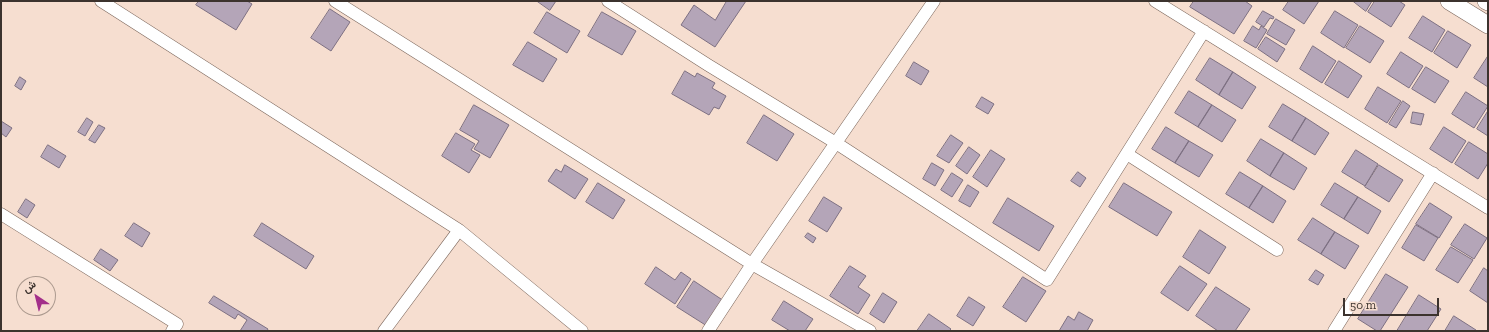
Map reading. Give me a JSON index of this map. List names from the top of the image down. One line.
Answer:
{"scale_bar":"50 m","north":"top left"}
